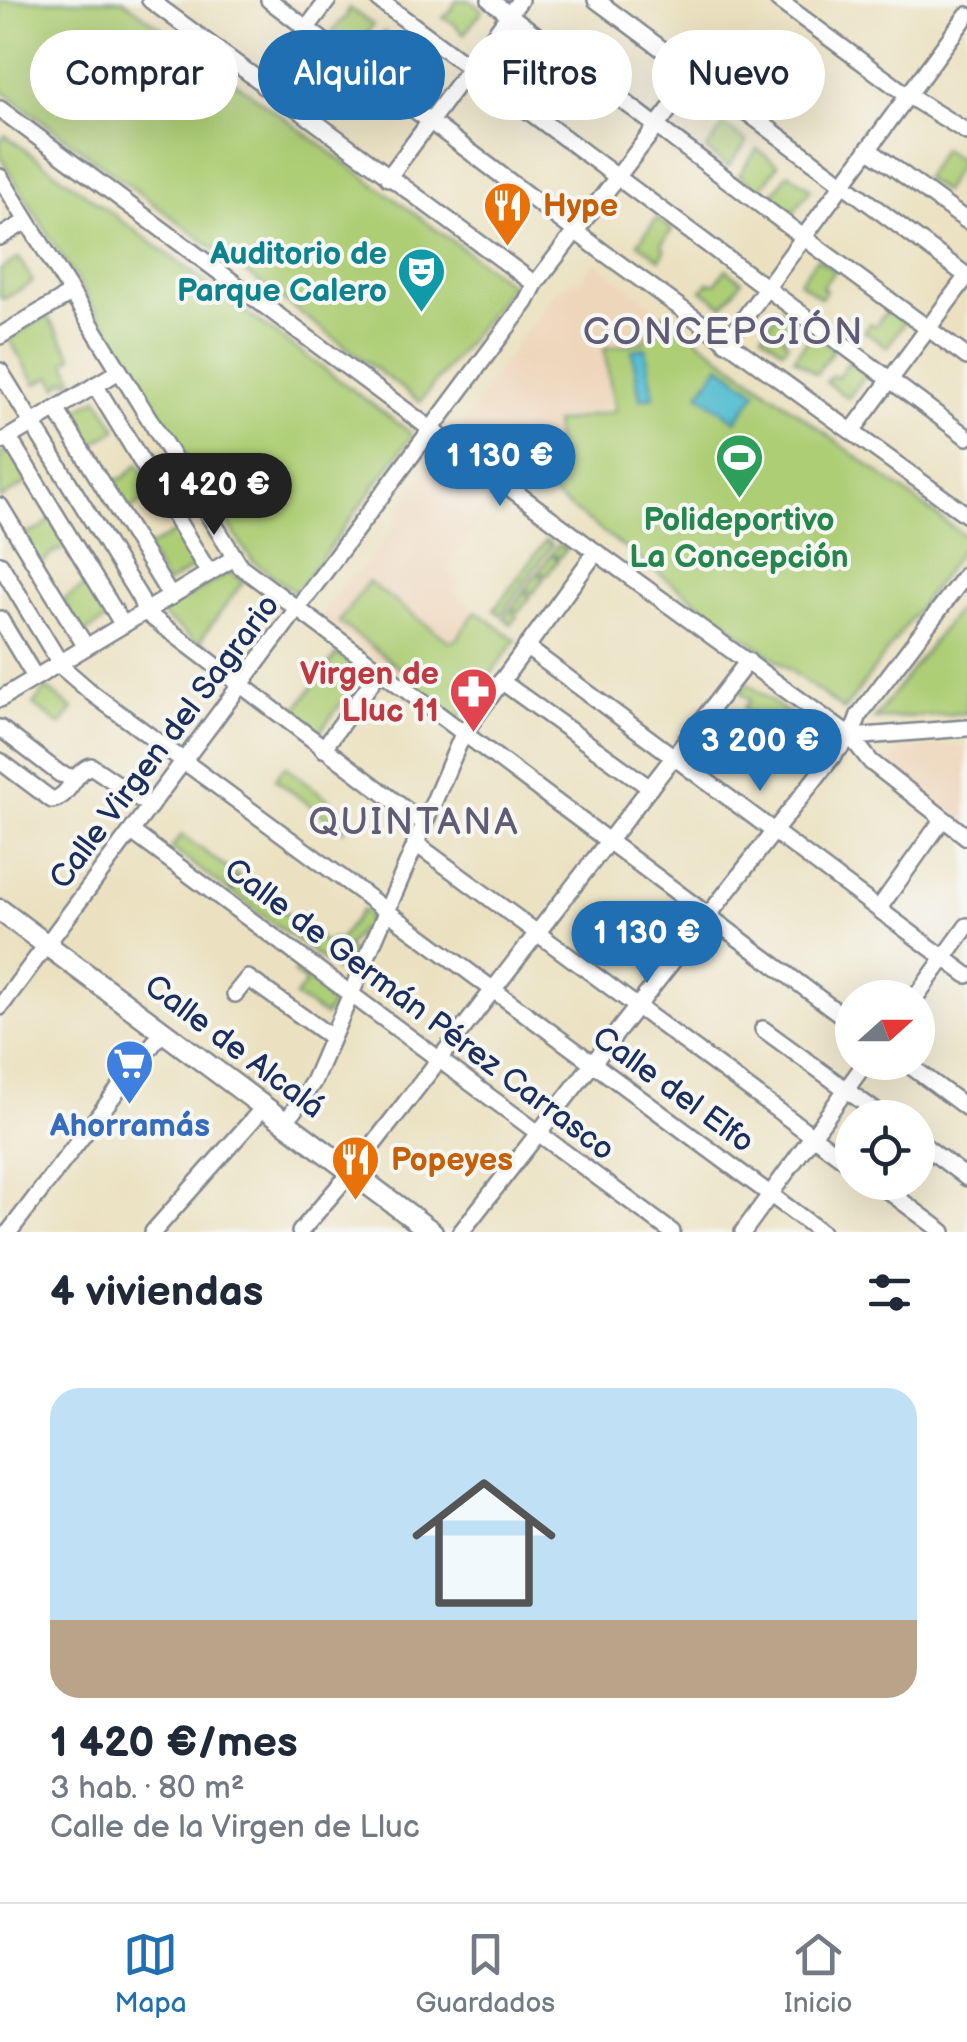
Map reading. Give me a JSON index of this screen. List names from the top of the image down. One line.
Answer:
{"streets":{"main road":["Calle de Alcalá"],"street":["Calle Virgen del Sagrario","Calle de Germán Pérez Carrasco","Calle del Elfo"]},"crossings":[["Calle Virgen del Sagrario","Calle de Germán Pérez Carrasco"],["Calle Virgen del Sagrario","Calle de Alcalá"],["Calle Virgen del Sagrario","Calle del Elfo"]],"districts":["CONCEPCIÓN","QUINTANA"],"places":{"restaurant":["Hype","Popeyes"],"theatre":["Auditorio de Parque Calero"],"sports":["Polideportivo La Concepción"],"pharmacy":["Virgen de Lluc 11"],"supermarket":["Ahorramás"]},"north":"right","page":{"chip":["Comprar","Alquilar","Filtros","Nuevo"],"price":["1 130 €","1 420 €","3 200 €","1 130 €"],"heading":"4 viviendas","list":[{"name":"1 420 €/mes","note":"3 hab. · 80 m² · Calle de la Virgen de Lluc"}],"tabs":["Mapa","Guardados","Inicio"]}}
